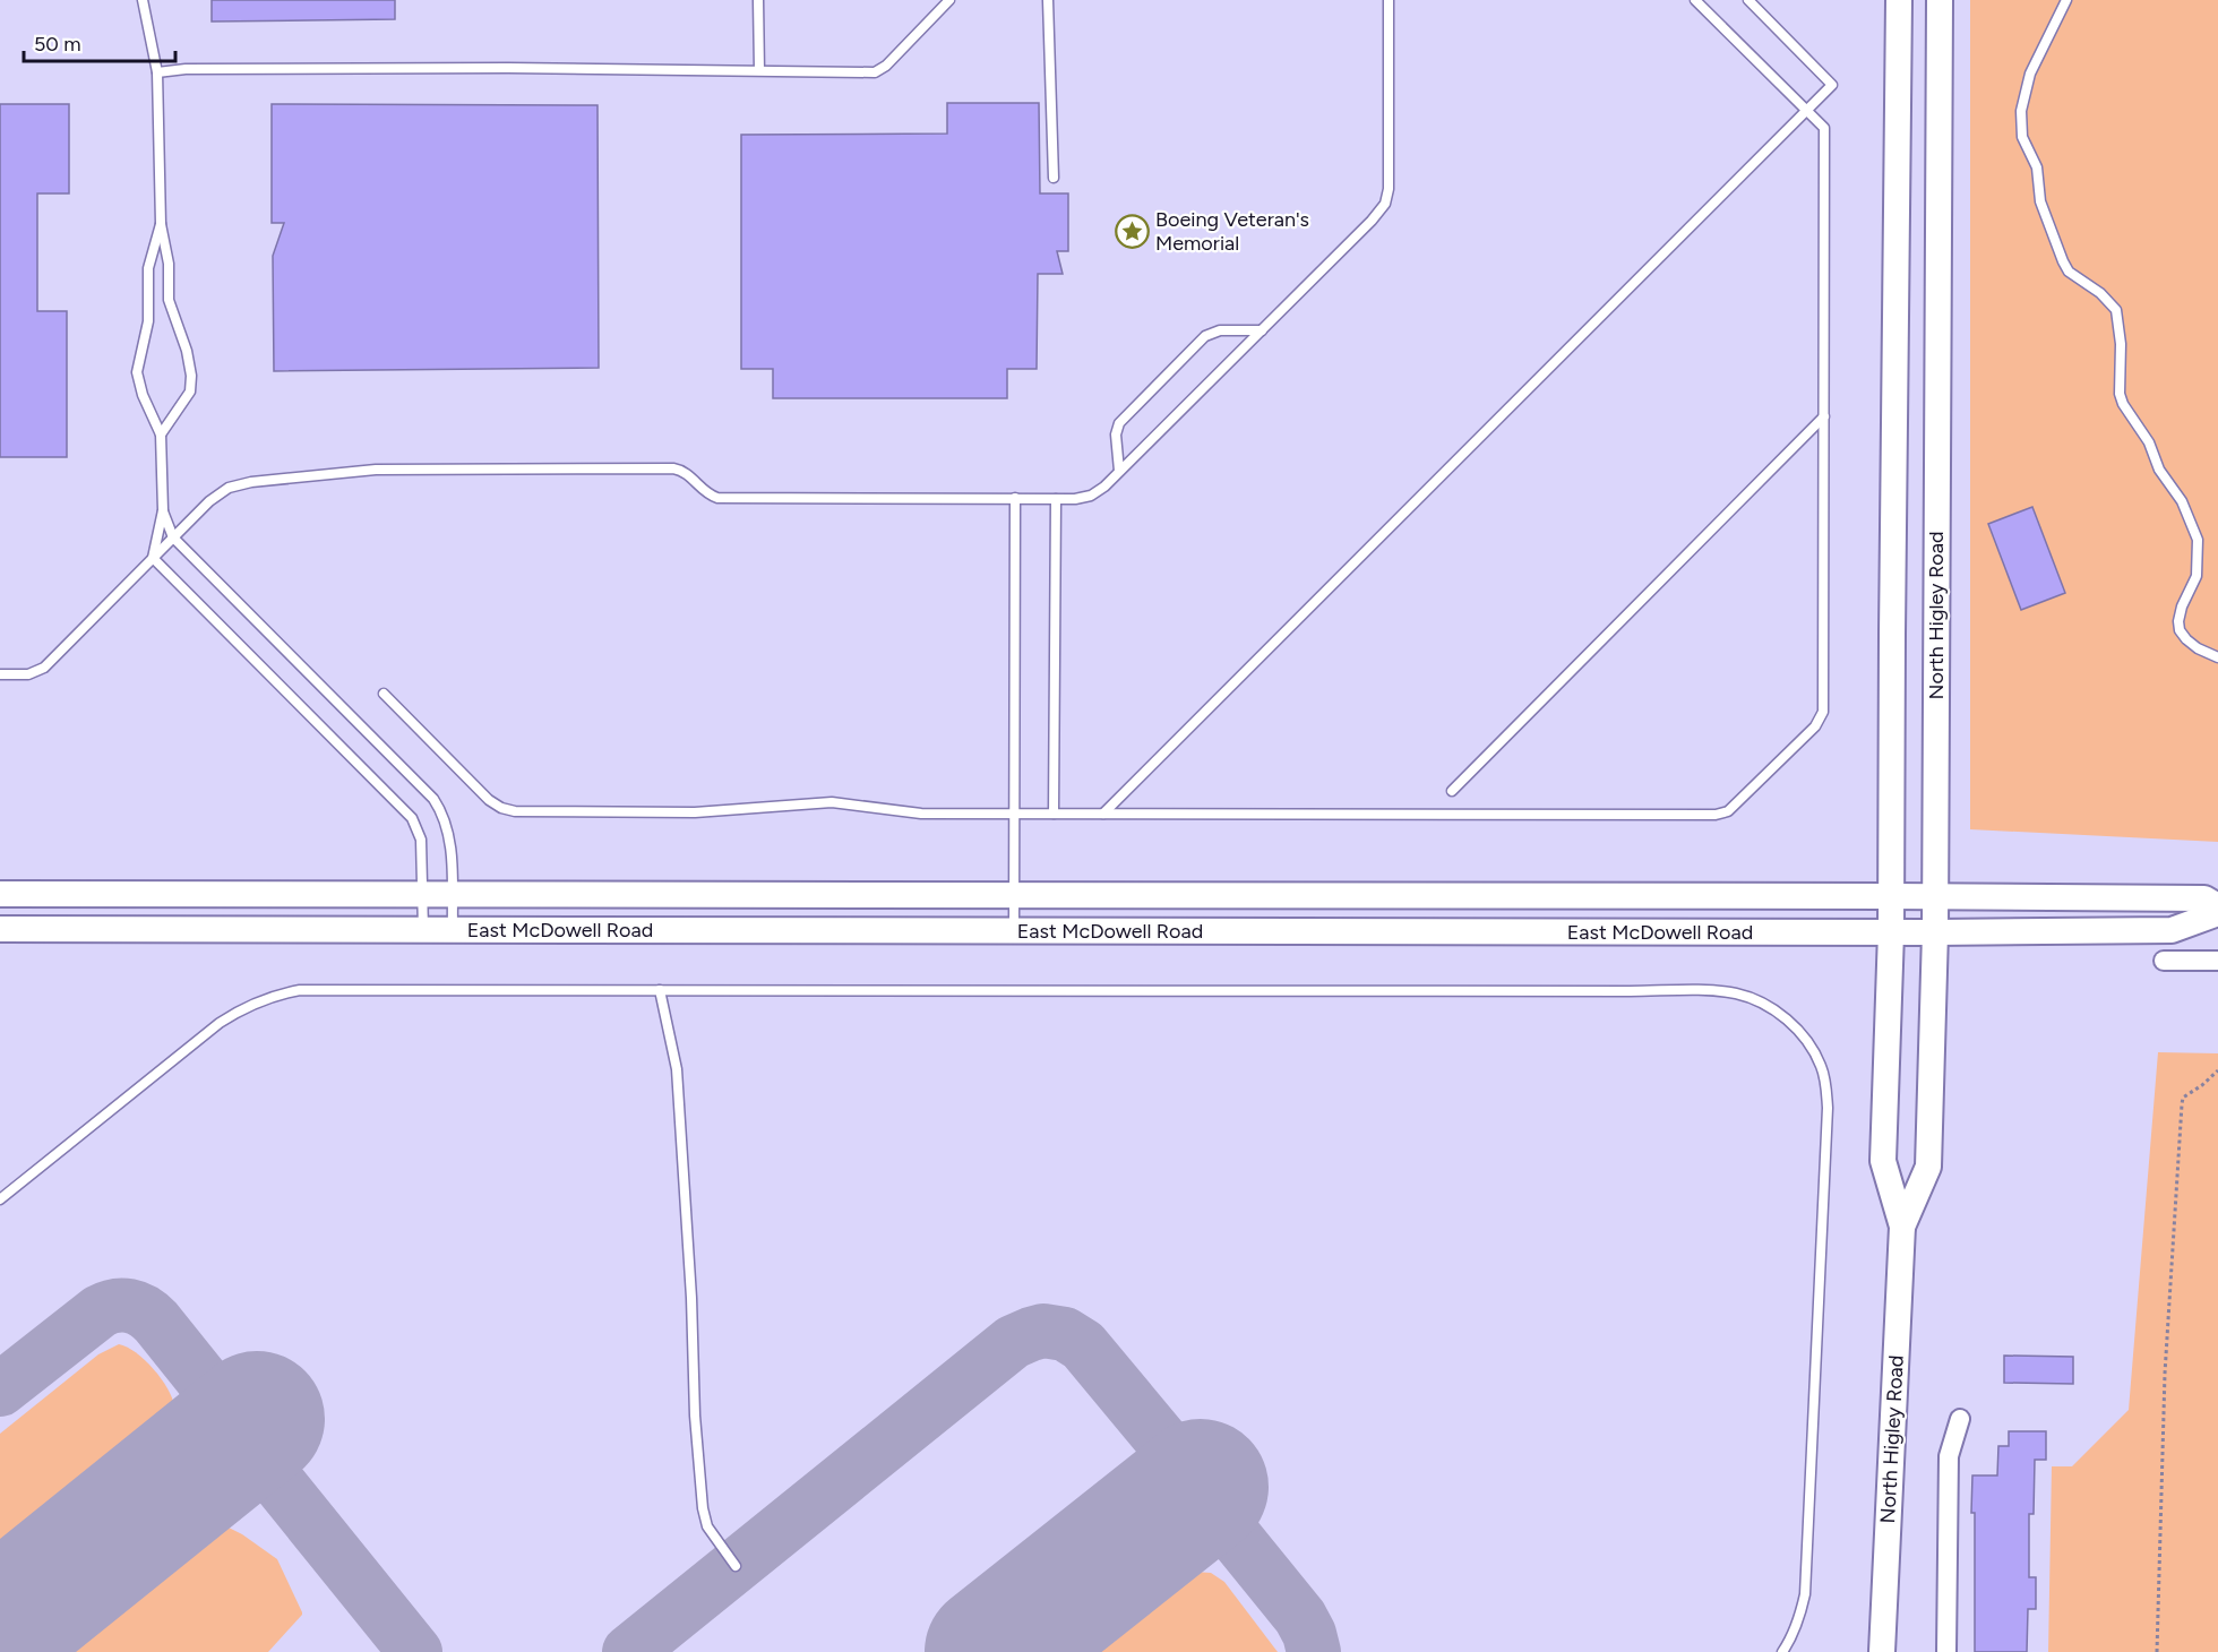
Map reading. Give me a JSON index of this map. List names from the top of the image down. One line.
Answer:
{"streets":{"main road":["North Higley Road","East McDowell Road"]},"crossings":[["North Higley Road","East McDowell Road"]],"places":{"place":["Boeing Veteran's Memorial"]},"scale_bar":"50 m"}
